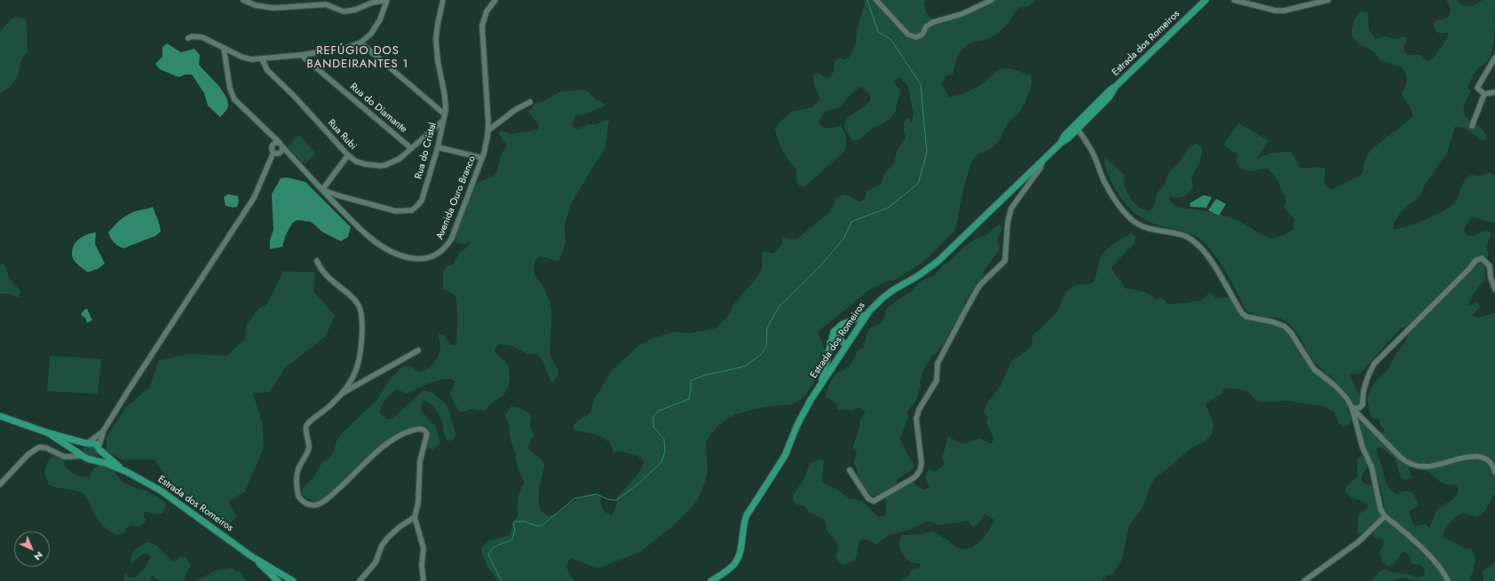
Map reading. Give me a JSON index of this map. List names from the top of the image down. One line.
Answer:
{"streets":{"main road":["Estrada dos Romeiros"],"street":["Rua do Diamante","Rua Rubi","Rua do Cristal","Avenida Ouro Branco"]},"crossings":[["Rua do Diamante","Rua Rubi"],["Rua Rubi","Rua do Cristal"],["Rua do Cristal","Avenida Ouro Branco"]],"districts":["REFÚGIO DOS BANDEIRANTES 1"],"north":"bottom right"}
